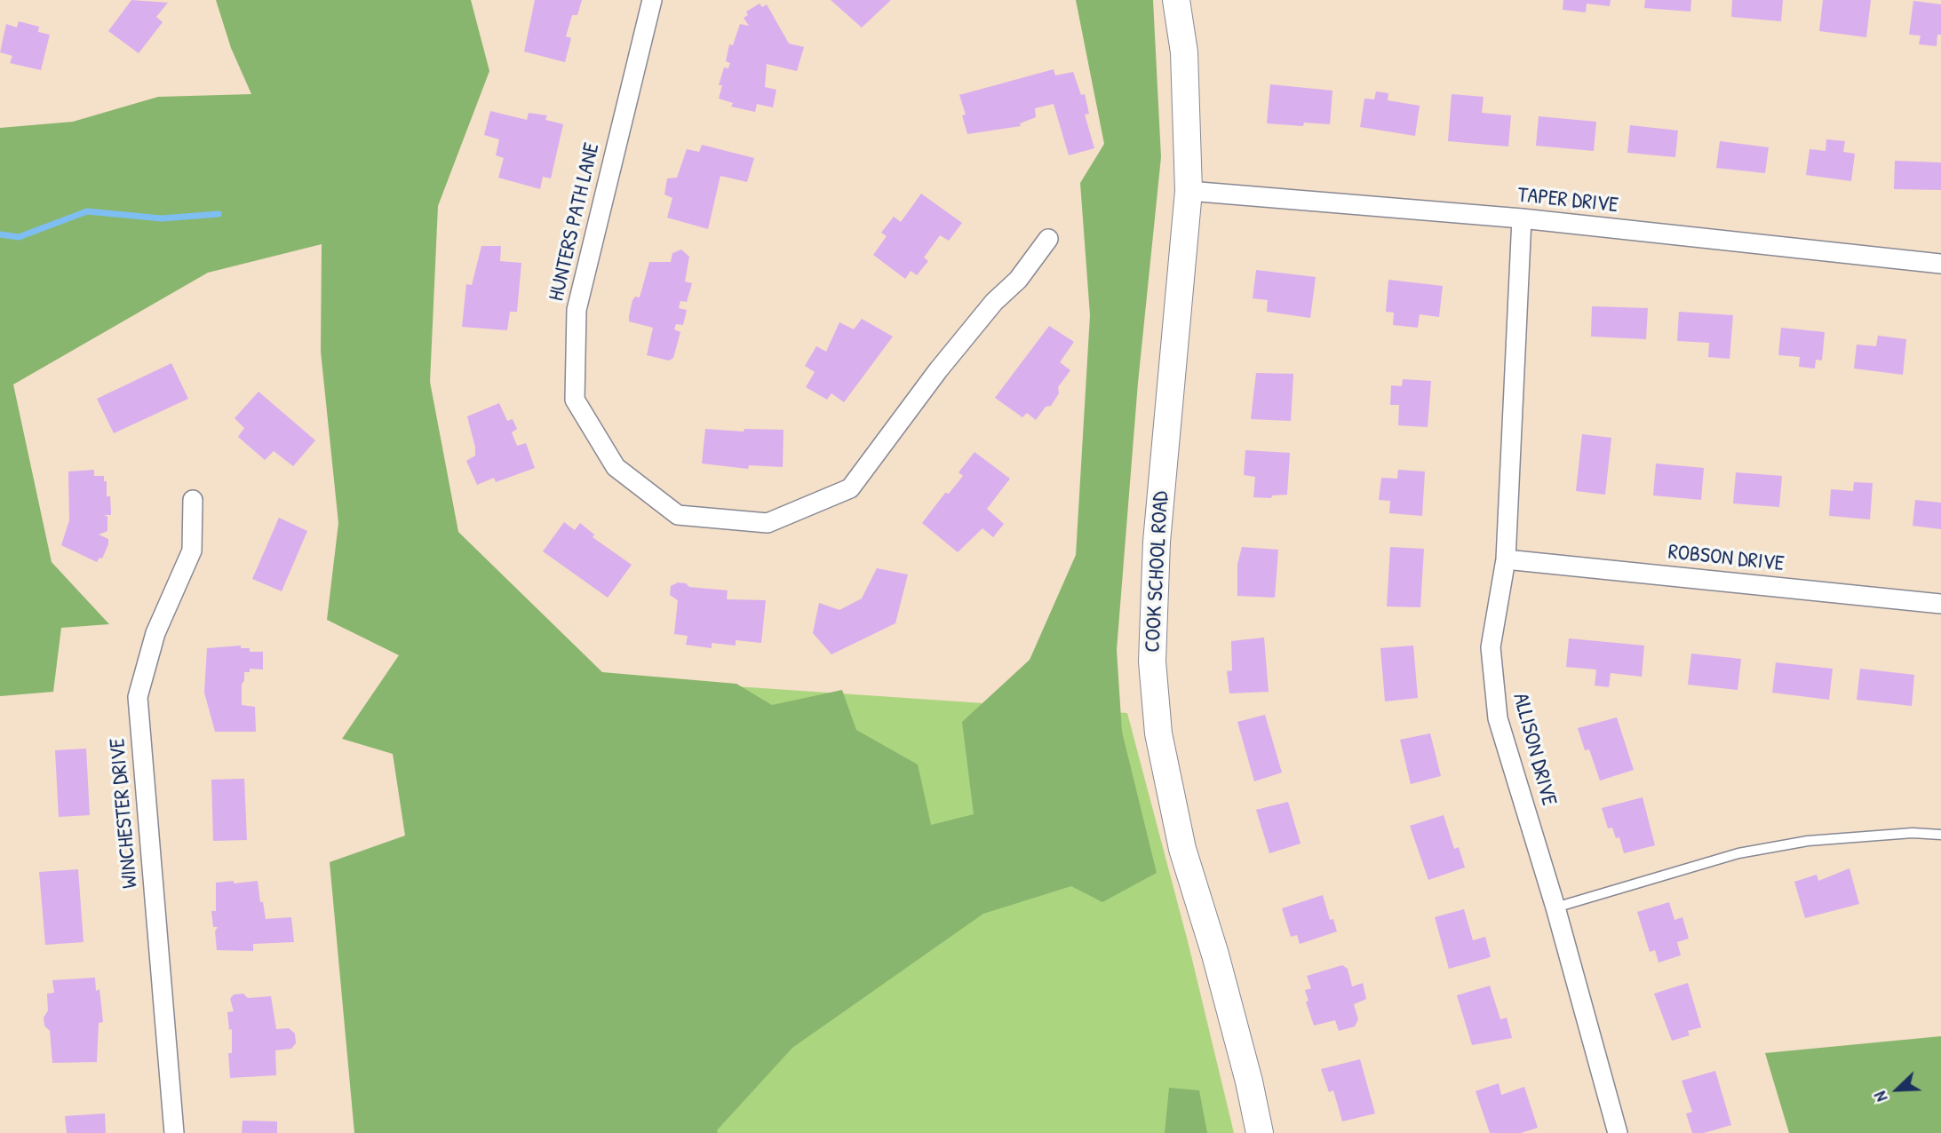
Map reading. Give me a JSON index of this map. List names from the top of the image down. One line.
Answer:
{"streets":{"street":["TAPER DRIVE","HUNTERS PATH LANE","ROBSON DRIVE","COOK SCHOOL ROAD","ALLISON DRIVE","WINCHESTER DRIVE"]},"crossings":[["TAPER DRIVE","COOK SCHOOL ROAD"],["TAPER DRIVE","ALLISON DRIVE"],["ROBSON DRIVE","ALLISON DRIVE"]],"north":"bottom left"}
